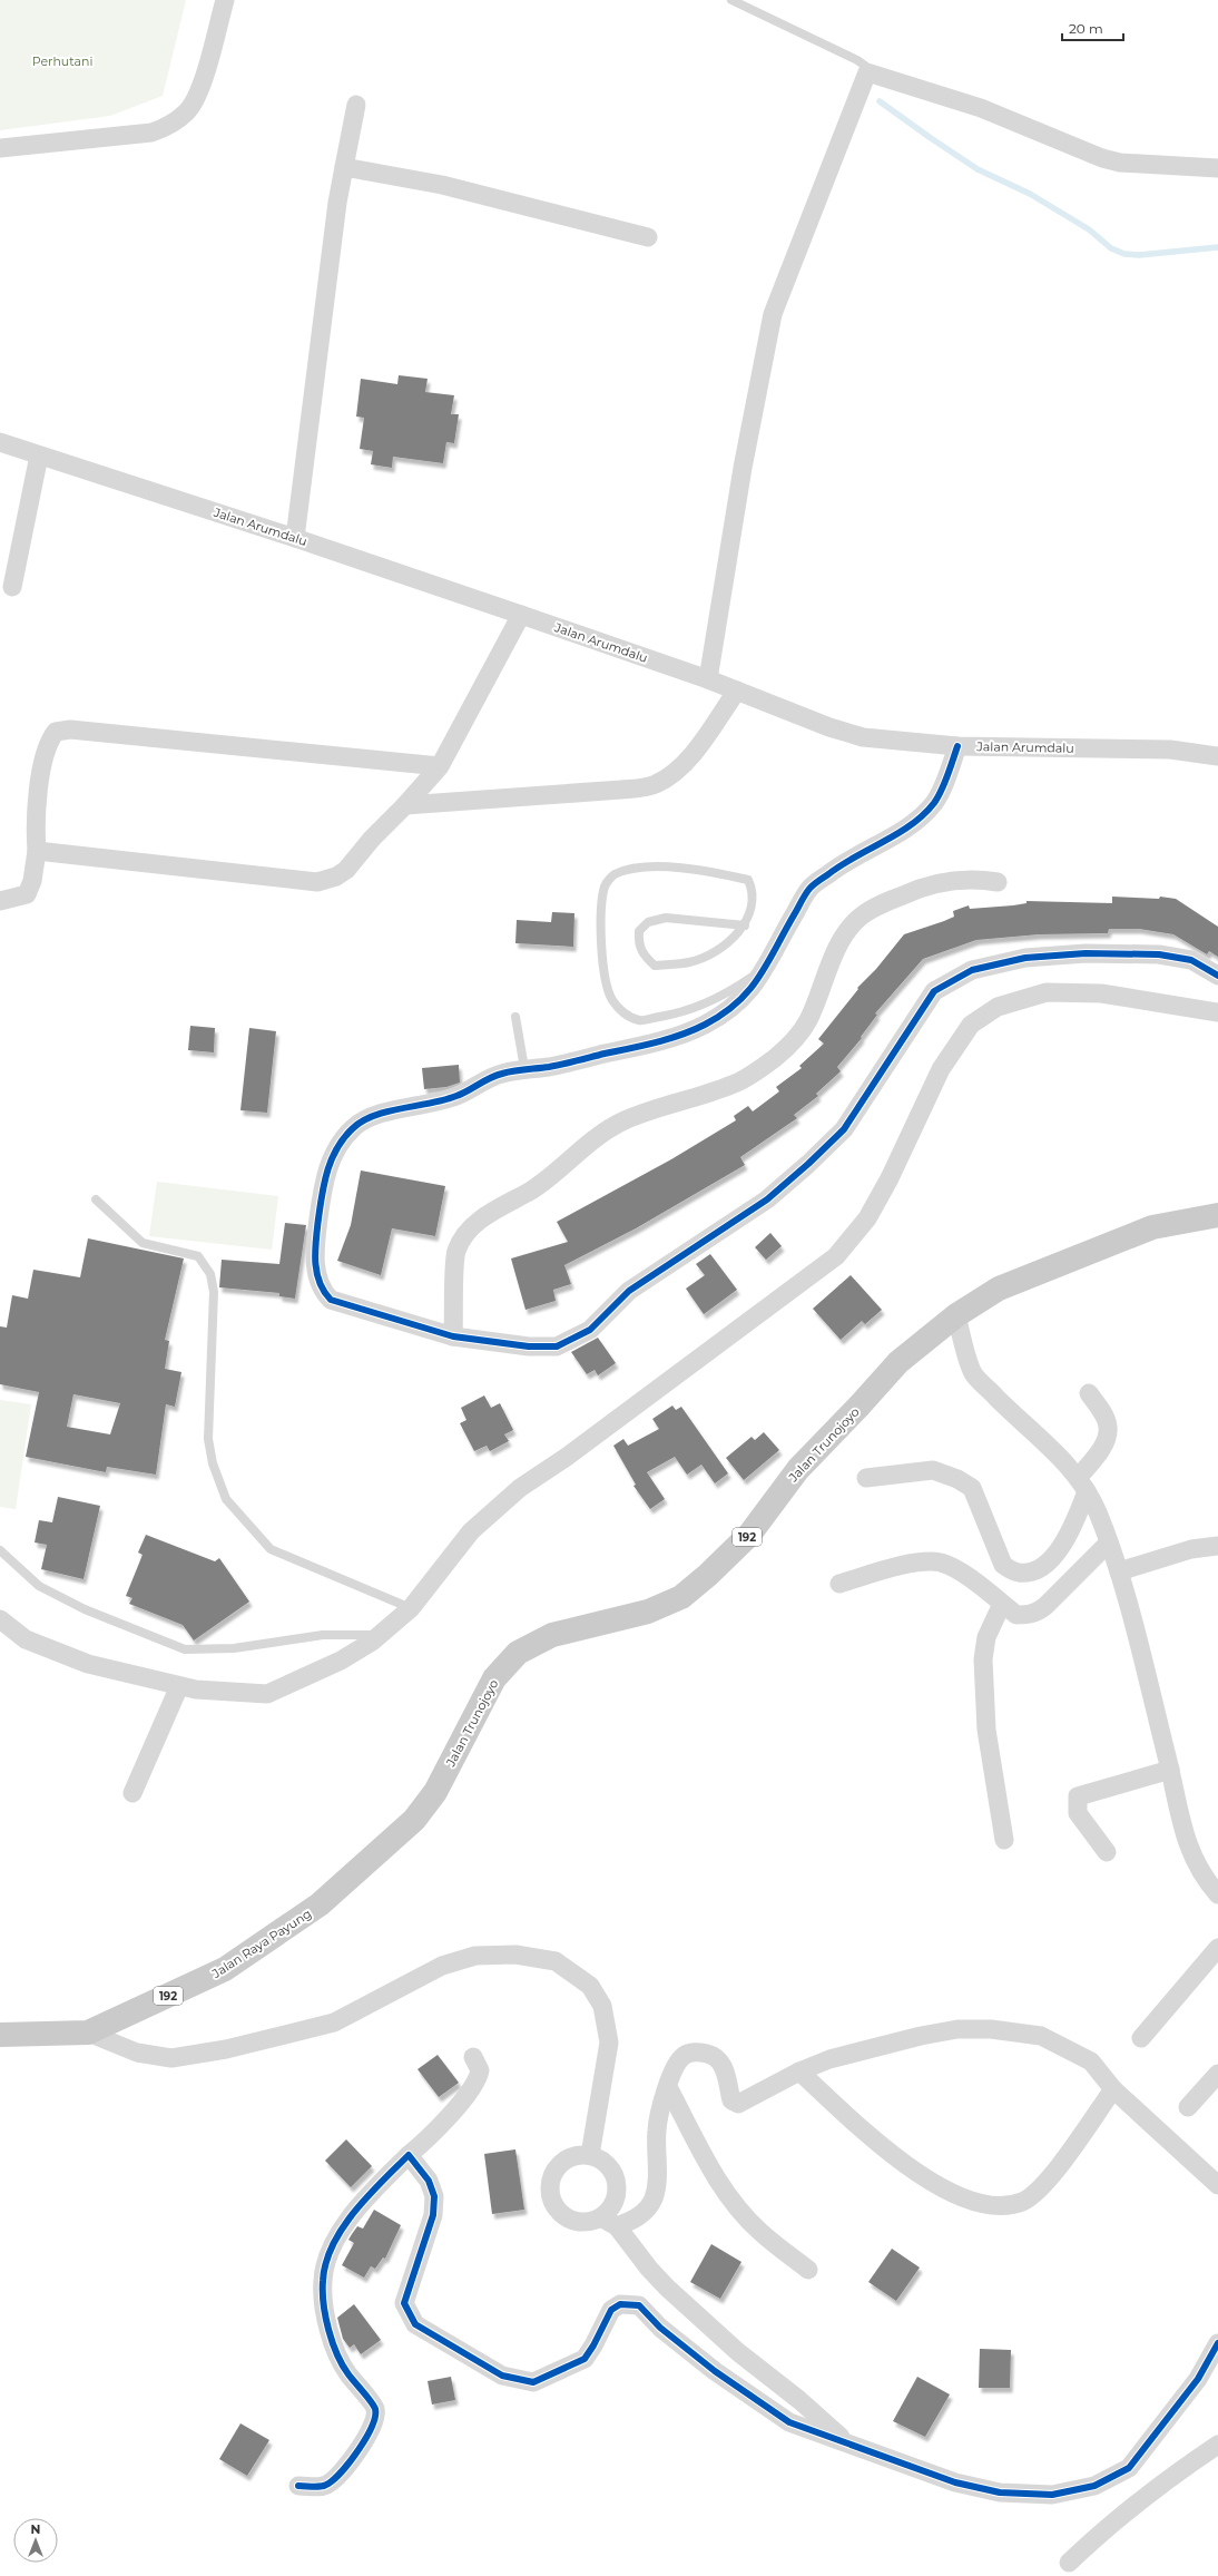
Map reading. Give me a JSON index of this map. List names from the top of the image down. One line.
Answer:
{"streets":{"main road":["Jalan Trunojoyo","192","Jalan Raya Payung"],"street":["Jalan Arumdalu"]},"crossings":[["Jalan Trunojoyo","Jalan Raya Payung"]],"parks":["Perhutani"],"scale_bar":"20 m","north":"top"}
